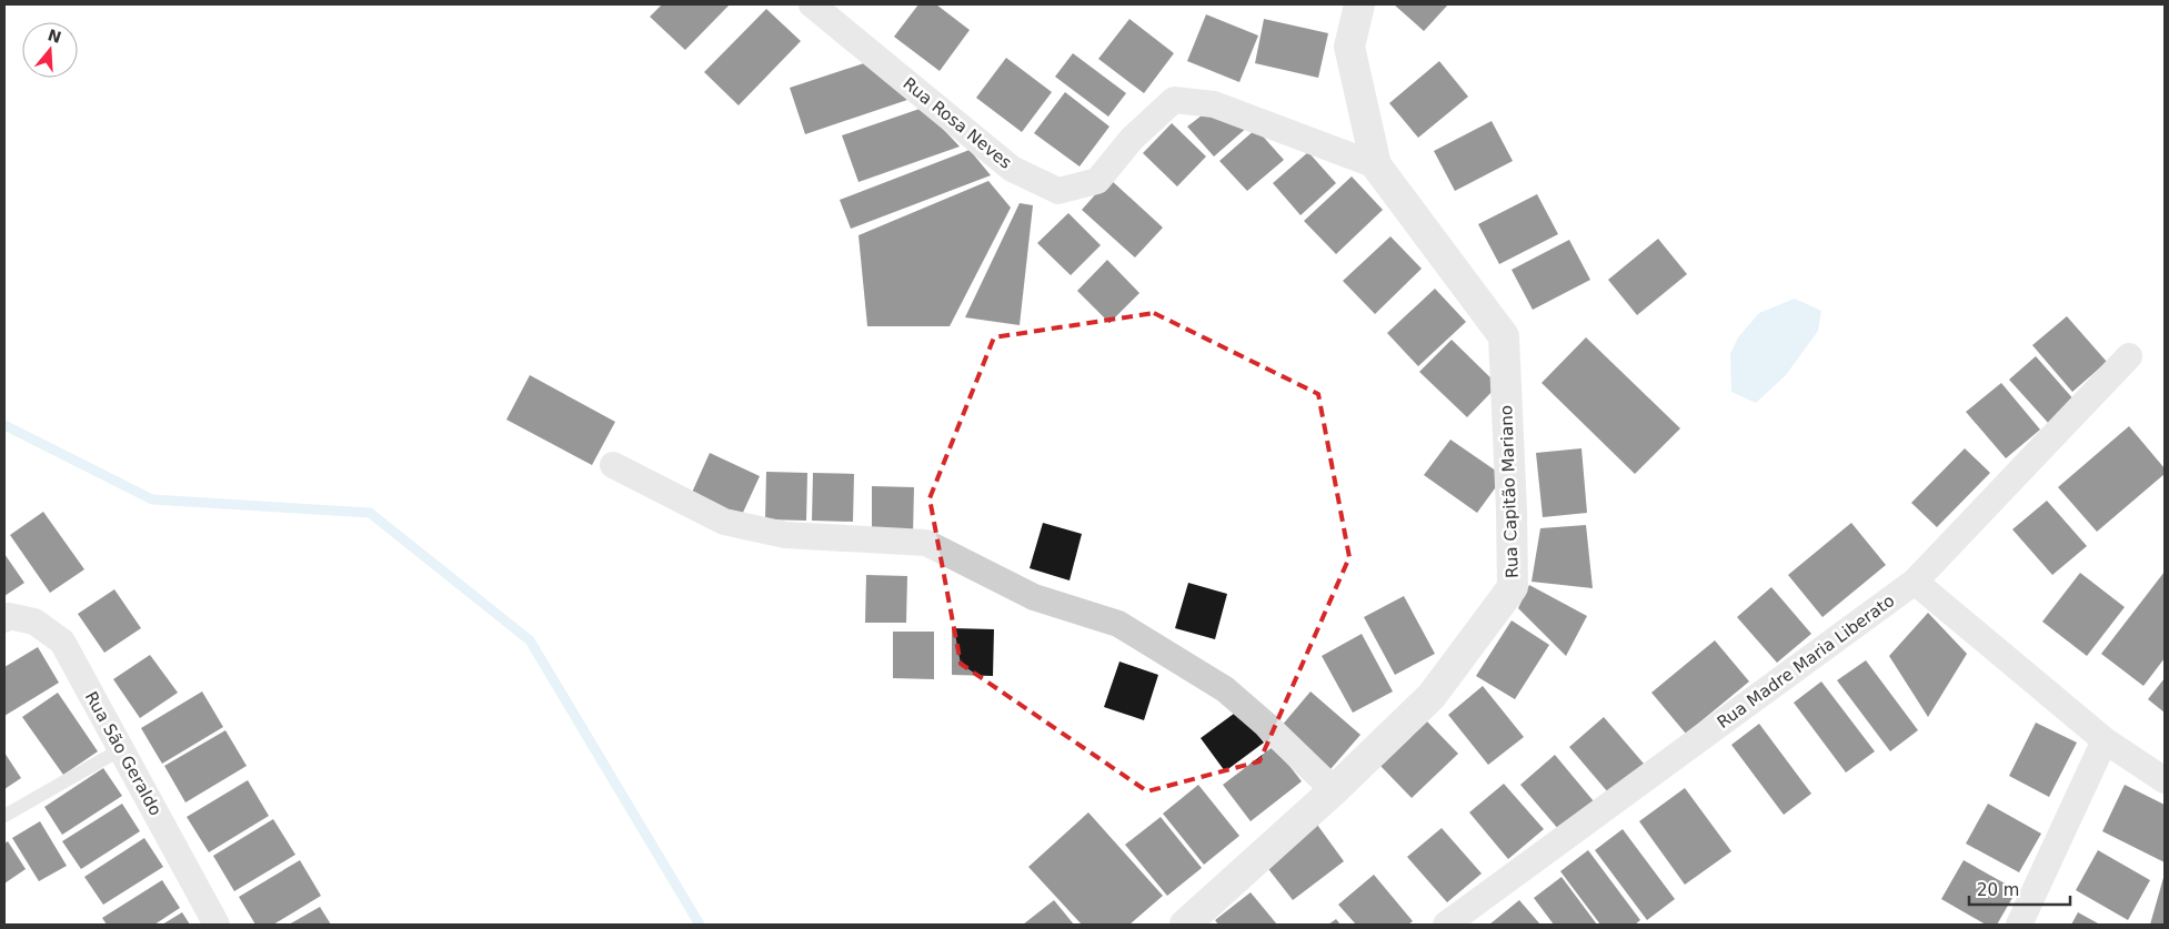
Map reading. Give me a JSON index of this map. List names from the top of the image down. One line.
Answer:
{"streets":{"street":["Rua Rosa Neves","Rua Capitão Mariano","Rua Madre Maria Liberato","Rua São Geraldo"]},"crossings":[["Rua Rosa Neves","Rua Capitão Mariano"]],"scale_bar":"20 m","north":"top"}
